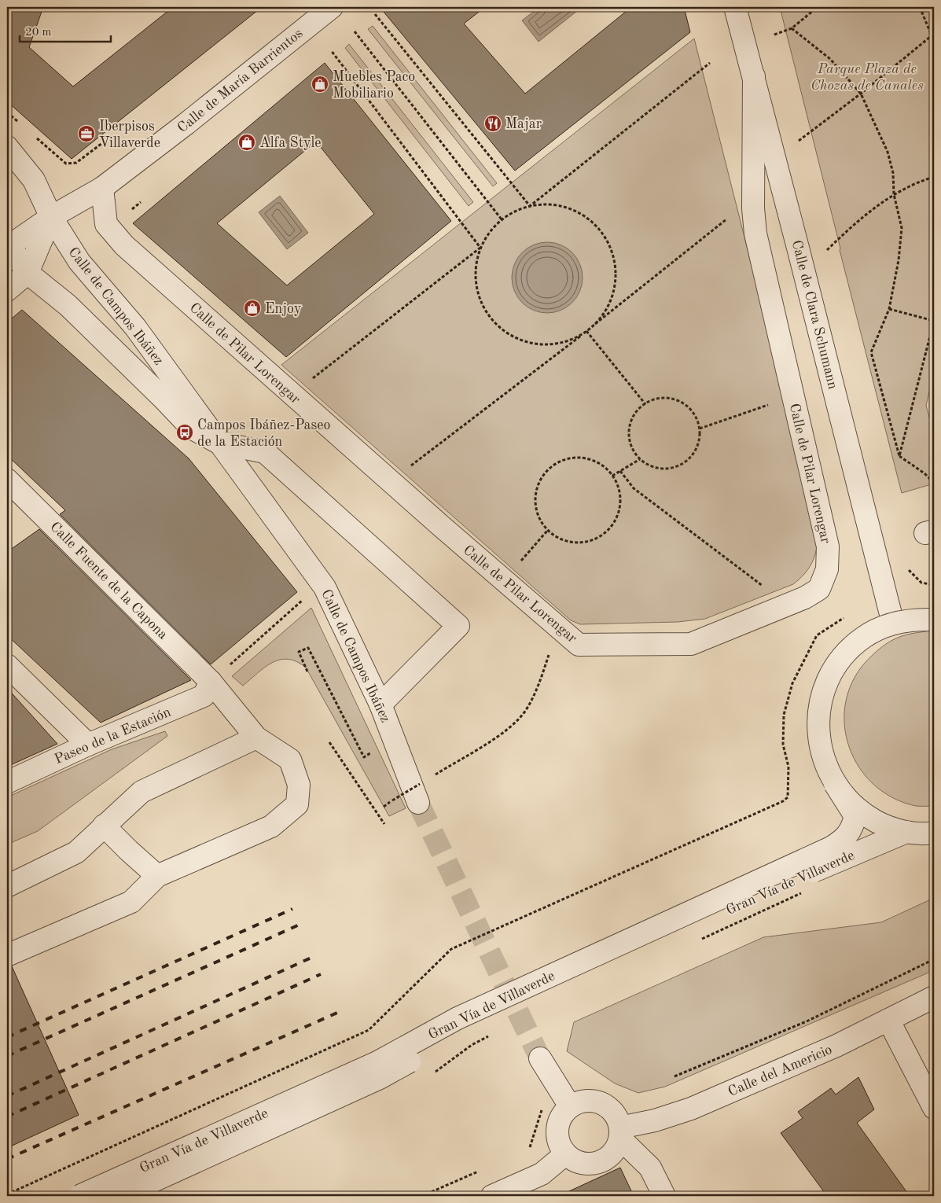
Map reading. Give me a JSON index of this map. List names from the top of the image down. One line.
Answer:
{"streets":{"street":["Calle de María Barrientos","Calle de Campos Ibáñez","Calle de Clara Schumann","Calle de Pilar Lorengar","Calle Fuente de la Capona","Paseo de la Estación","Gran Vía de Villaverde","Calle del Americio"]},"crossings":[["Calle de María Barrientos","Calle de Campos Ibáñez"],["Calle de María Barrientos","Calle de Pilar Lorengar"],["Calle de Clara Schumann","Calle de Pilar Lorengar"],["Calle Fuente de la Capona","Paseo de la Estación"]],"parks":["Parque Plaza de Chozas de Canales"],"places":{"shop":["Muebles Paco Mobiliario","Alfa Style","Enjoy"],"restaurant":["Majar"],"office":["Iberpisos Villaverde"],"bus stop":["Campos Ibáñez-Paseo de la Estación"]},"scale_bar":"20 m"}
